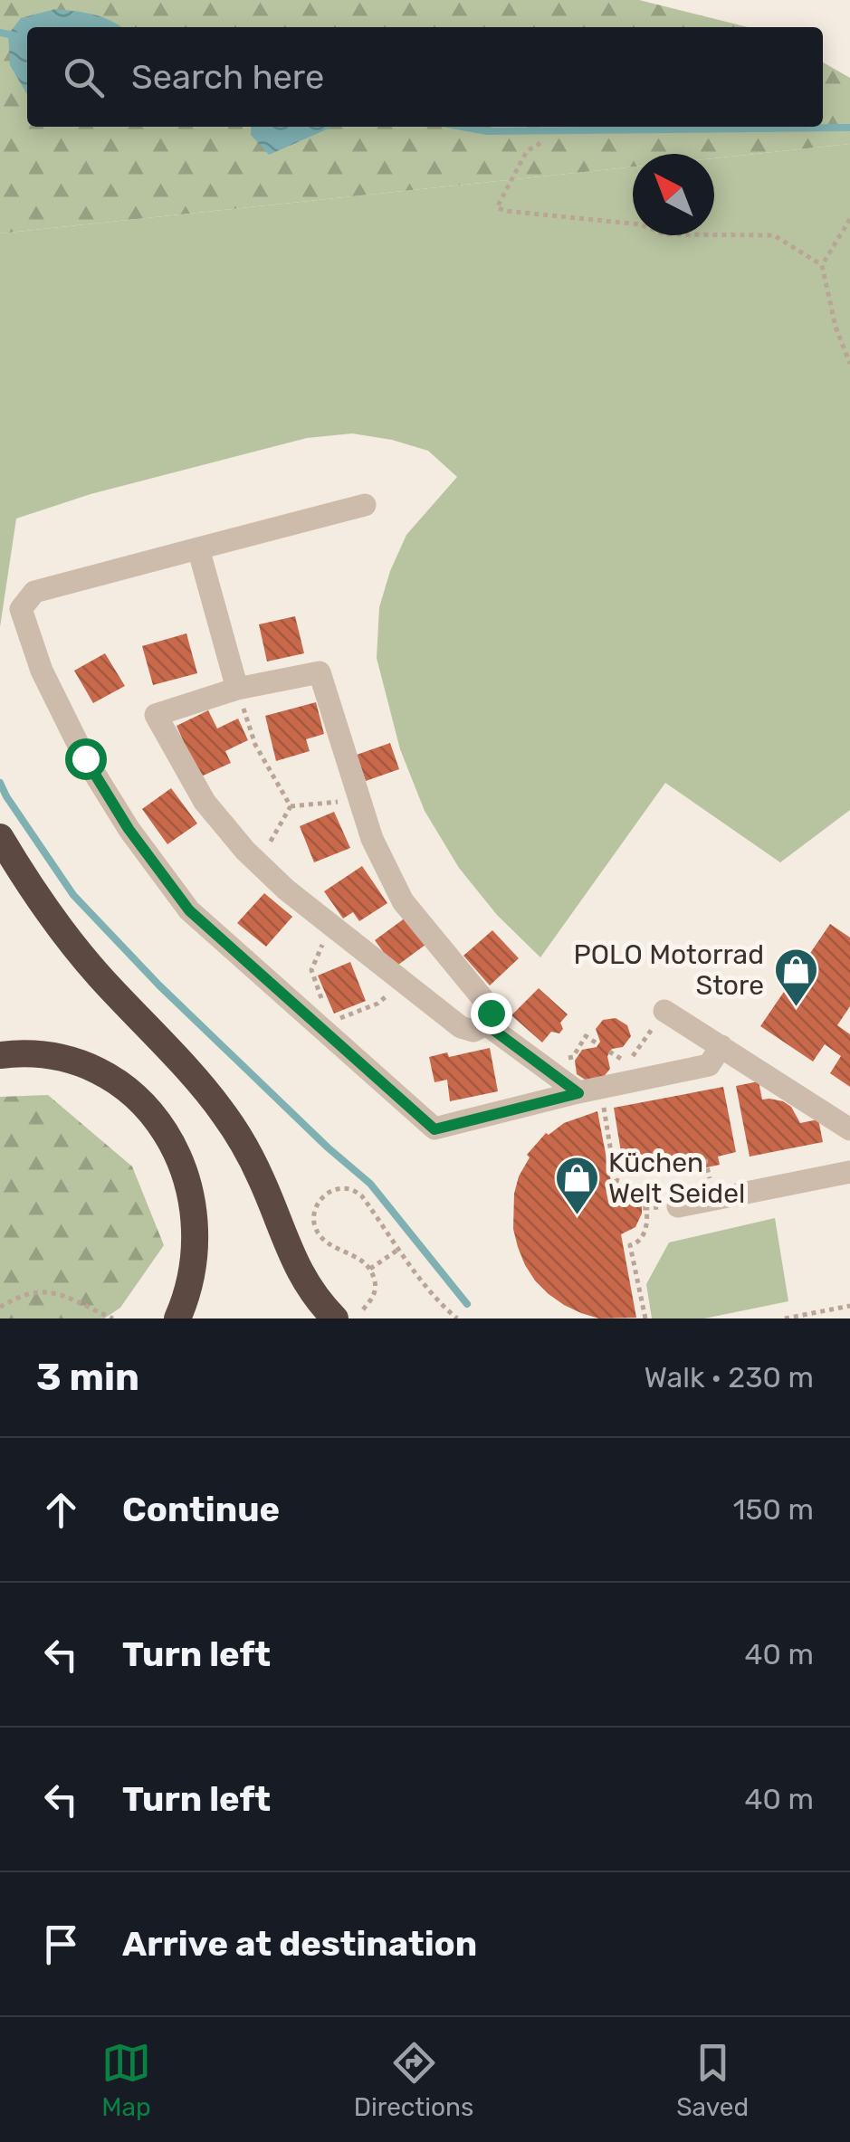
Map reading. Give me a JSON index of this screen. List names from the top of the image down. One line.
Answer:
{"places":{"shop":["POLO Motorrad Store","Küchen Welt Seidel"]},"north":"top left","page":{"search":"Search here","heading":["3 min","Walk · 230 m"],"list":[["Continue","150 m"],["Turn left","40 m"],["Turn left","40 m"],"Arrive at destination"],"nav":["Map","Directions","Saved"]}}
